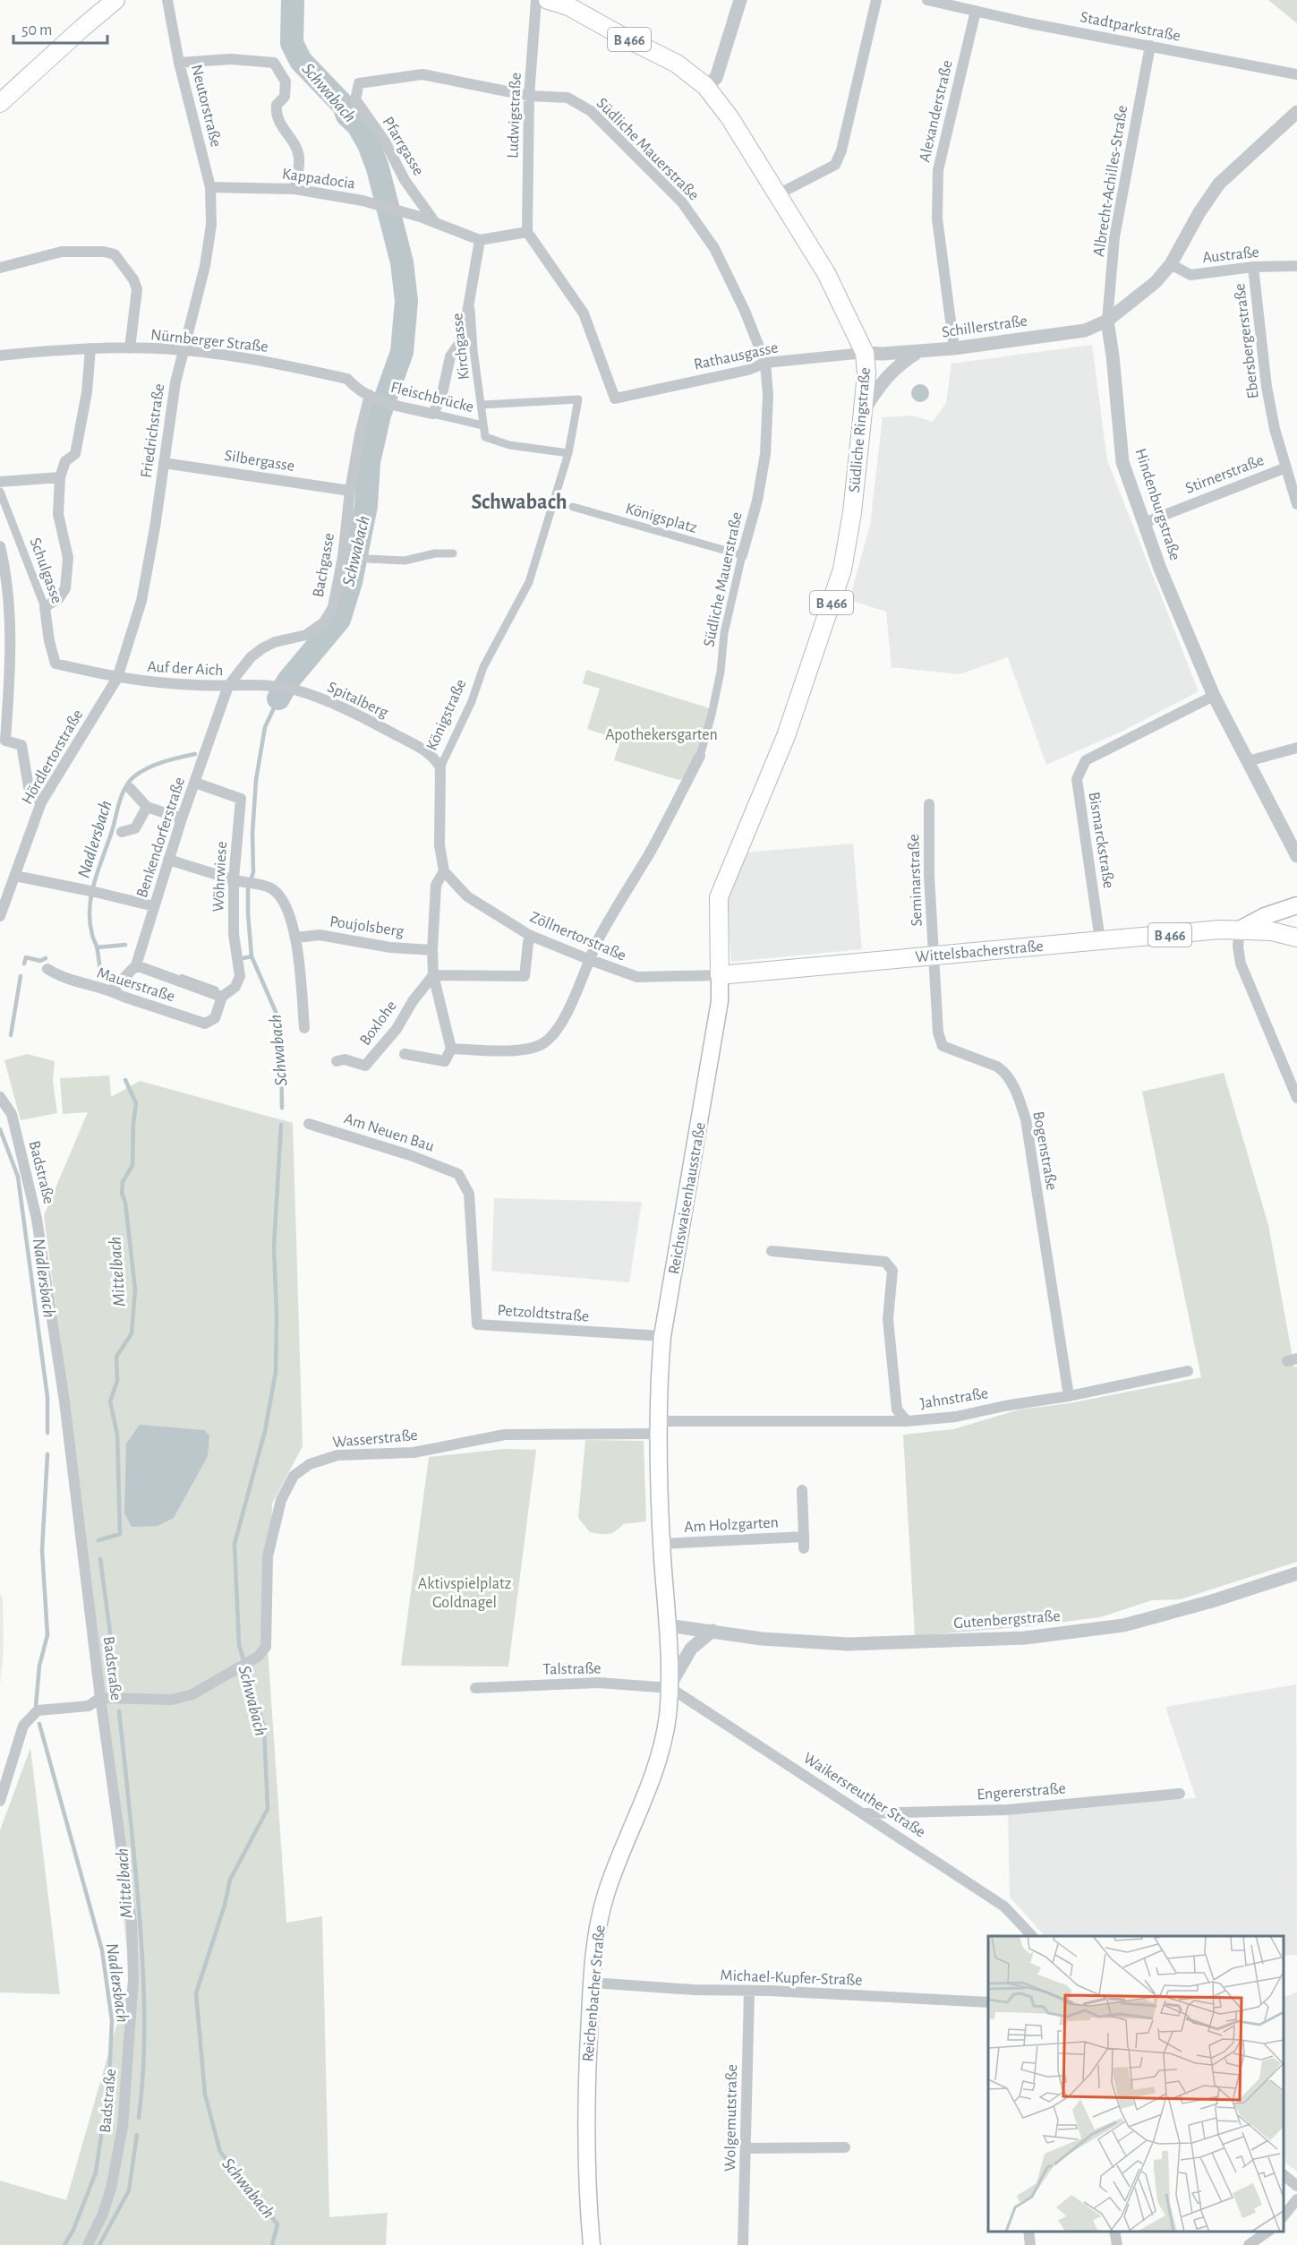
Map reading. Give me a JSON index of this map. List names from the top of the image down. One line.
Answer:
{"streets":{"main road":["B 466","Südliche Ringstraße","Wittelsbacherstraße","Reichswaisenhausstraße","Reichenbacher Straße"],"street":["Stadtparkstraße","Neutorstraße","Alexanderstraße","Ludwigstraße","Pfarrgasse","Südliche Mauerstraße","Kappadocia","Albrecht-Achilles-Straße","Austraße","Schillerstraße","Nürnberger Straße","Ebersbergerstraße","Kirchgasse","Rathausgasse","Fleischbrücke","Friedrichstraße","Silbergasse","Stirnerstraße","Hindenburgstraße","Königsplatz","Bachgasse","Schulgasse","Auf der Aich","Spitalberg","Königstraße","Hördlertorstraße","Benkendorferstraße","Bismarckstraße","Wöhrwiese","Seminarstraße","Poujolsberg","Zöllnertorstraße","Mauerstraße","Boxlohe","Am Neuen Bau","Bogenstraße","Badstraße","Petzoldtstraße","Jahnstraße","Wasserstraße","Am Holzgarten","Gutenbergstraße","Talstraße","Engererstraße","Waikersreuther Straße","Michael-Kupfer-Straße","Wolgemutstraße"]},"crossings":[["Stadtparkstraße","Alexanderstraße"],["Stadtparkstraße","Albrecht-Achilles-Straße"],["B 466","Wittelsbacherstraße"],["Neutorstraße","Kappadocia"],["Neutorstraße","Friedrichstraße"],["Alexanderstraße","Schillerstraße"],["Ludwigstraße","Südliche Mauerstraße"],["Ludwigstraße","Rathausgasse"],["Pfarrgasse","Südliche Mauerstraße"],["Pfarrgasse","Kappadocia"],["Südliche Mauerstraße","Rathausgasse"],["Südliche Mauerstraße","Königsplatz"],["Südliche Mauerstraße","Zöllnertorstraße"],["Kappadocia","Friedrichstraße"],["Albrecht-Achilles-Straße","Schillerstraße"],["Albrecht-Achilles-Straße","Hindenburgstraße"],["Austraße","Ebersbergerstraße"],["Schillerstraße","Rathausgasse"],["Schillerstraße","Südliche Ringstraße"],["Schillerstraße","Hindenburgstraße"],["Nürnberger Straße","Fleischbrücke"],["Nürnberger Straße","Friedrichstraße"],["Nürnberger Straße","Bachgasse"],["Ebersbergerstraße","Stirnerstraße"],["Kirchgasse","Fleischbrücke"],["Rathausgasse","Südliche Ringstraße"],["Fleischbrücke","Bachgasse"],["Südliche Ringstraße","Zöllnertorstraße"],["Südliche Ringstraße","Wittelsbacherstraße"],["Südliche Ringstraße","Reichswaisenhausstraße"],["Friedrichstraße","Silbergasse"],["Friedrichstraße","Schulgasse"],["Friedrichstraße","Auf der Aich"],["Friedrichstraße","Hördlertorstraße"],["Silbergasse","Bachgasse"],["Stirnerstraße","Hindenburgstraße"],["Hindenburgstraße","Bismarckstraße"],["Bachgasse","Auf der Aich"],["Bachgasse","Benkendorferstraße"],["Schulgasse","Auf der Aich"],["Schulgasse","Hördlertorstraße"],["Auf der Aich","Spitalberg"],["Auf der Aich","Hördlertorstraße"],["Auf der Aich","Benkendorferstraße"],["Spitalberg","Königstraße"],["Königstraße","Zöllnertorstraße"],["Benkendorferstraße","Wöhrwiese"],["Benkendorferstraße","Mauerstraße"],["Bismarckstraße","Wittelsbacherstraße"],["Wöhrwiese","Mauerstraße"],["Seminarstraße","Wittelsbacherstraße"],["Seminarstraße","Bogenstraße"],["Zöllnertorstraße","Wittelsbacherstraße"],["Zöllnertorstraße","Reichswaisenhausstraße"],["Wittelsbacherstraße","Bogenstraße"],["Wittelsbacherstraße","Reichswaisenhausstraße"],["Am Neuen Bau","Petzoldtstraße"],["Bogenstraße","Jahnstraße"],["Badstraße","Wasserstraße"],["Reichswaisenhausstraße","Petzoldtstraße"],["Reichswaisenhausstraße","Wasserstraße"],["Reichswaisenhausstraße","Am Holzgarten"],["Reichswaisenhausstraße","Gutenbergstraße"],["Reichswaisenhausstraße","Talstraße"],["Reichswaisenhausstraße","Waikersreuther Straße"],["Reichswaisenhausstraße","Reichenbacher Straße"],["Talstraße","Waikersreuther Straße"],["Talstraße","Reichenbacher Straße"],["Engererstraße","Waikersreuther Straße"],["Waikersreuther Straße","Reichenbacher Straße"],["Michael-Kupfer-Straße","Reichenbacher Straße"],["Michael-Kupfer-Straße","Wolgemutstraße"]],"districts":["Schwabach"],"water":["Schwabach","Nadlersbach","Mittelbach"],"parks":["Apothekersgarten","Aktivspielplatz Goldnagel"],"scale_bar":"50 m"}
